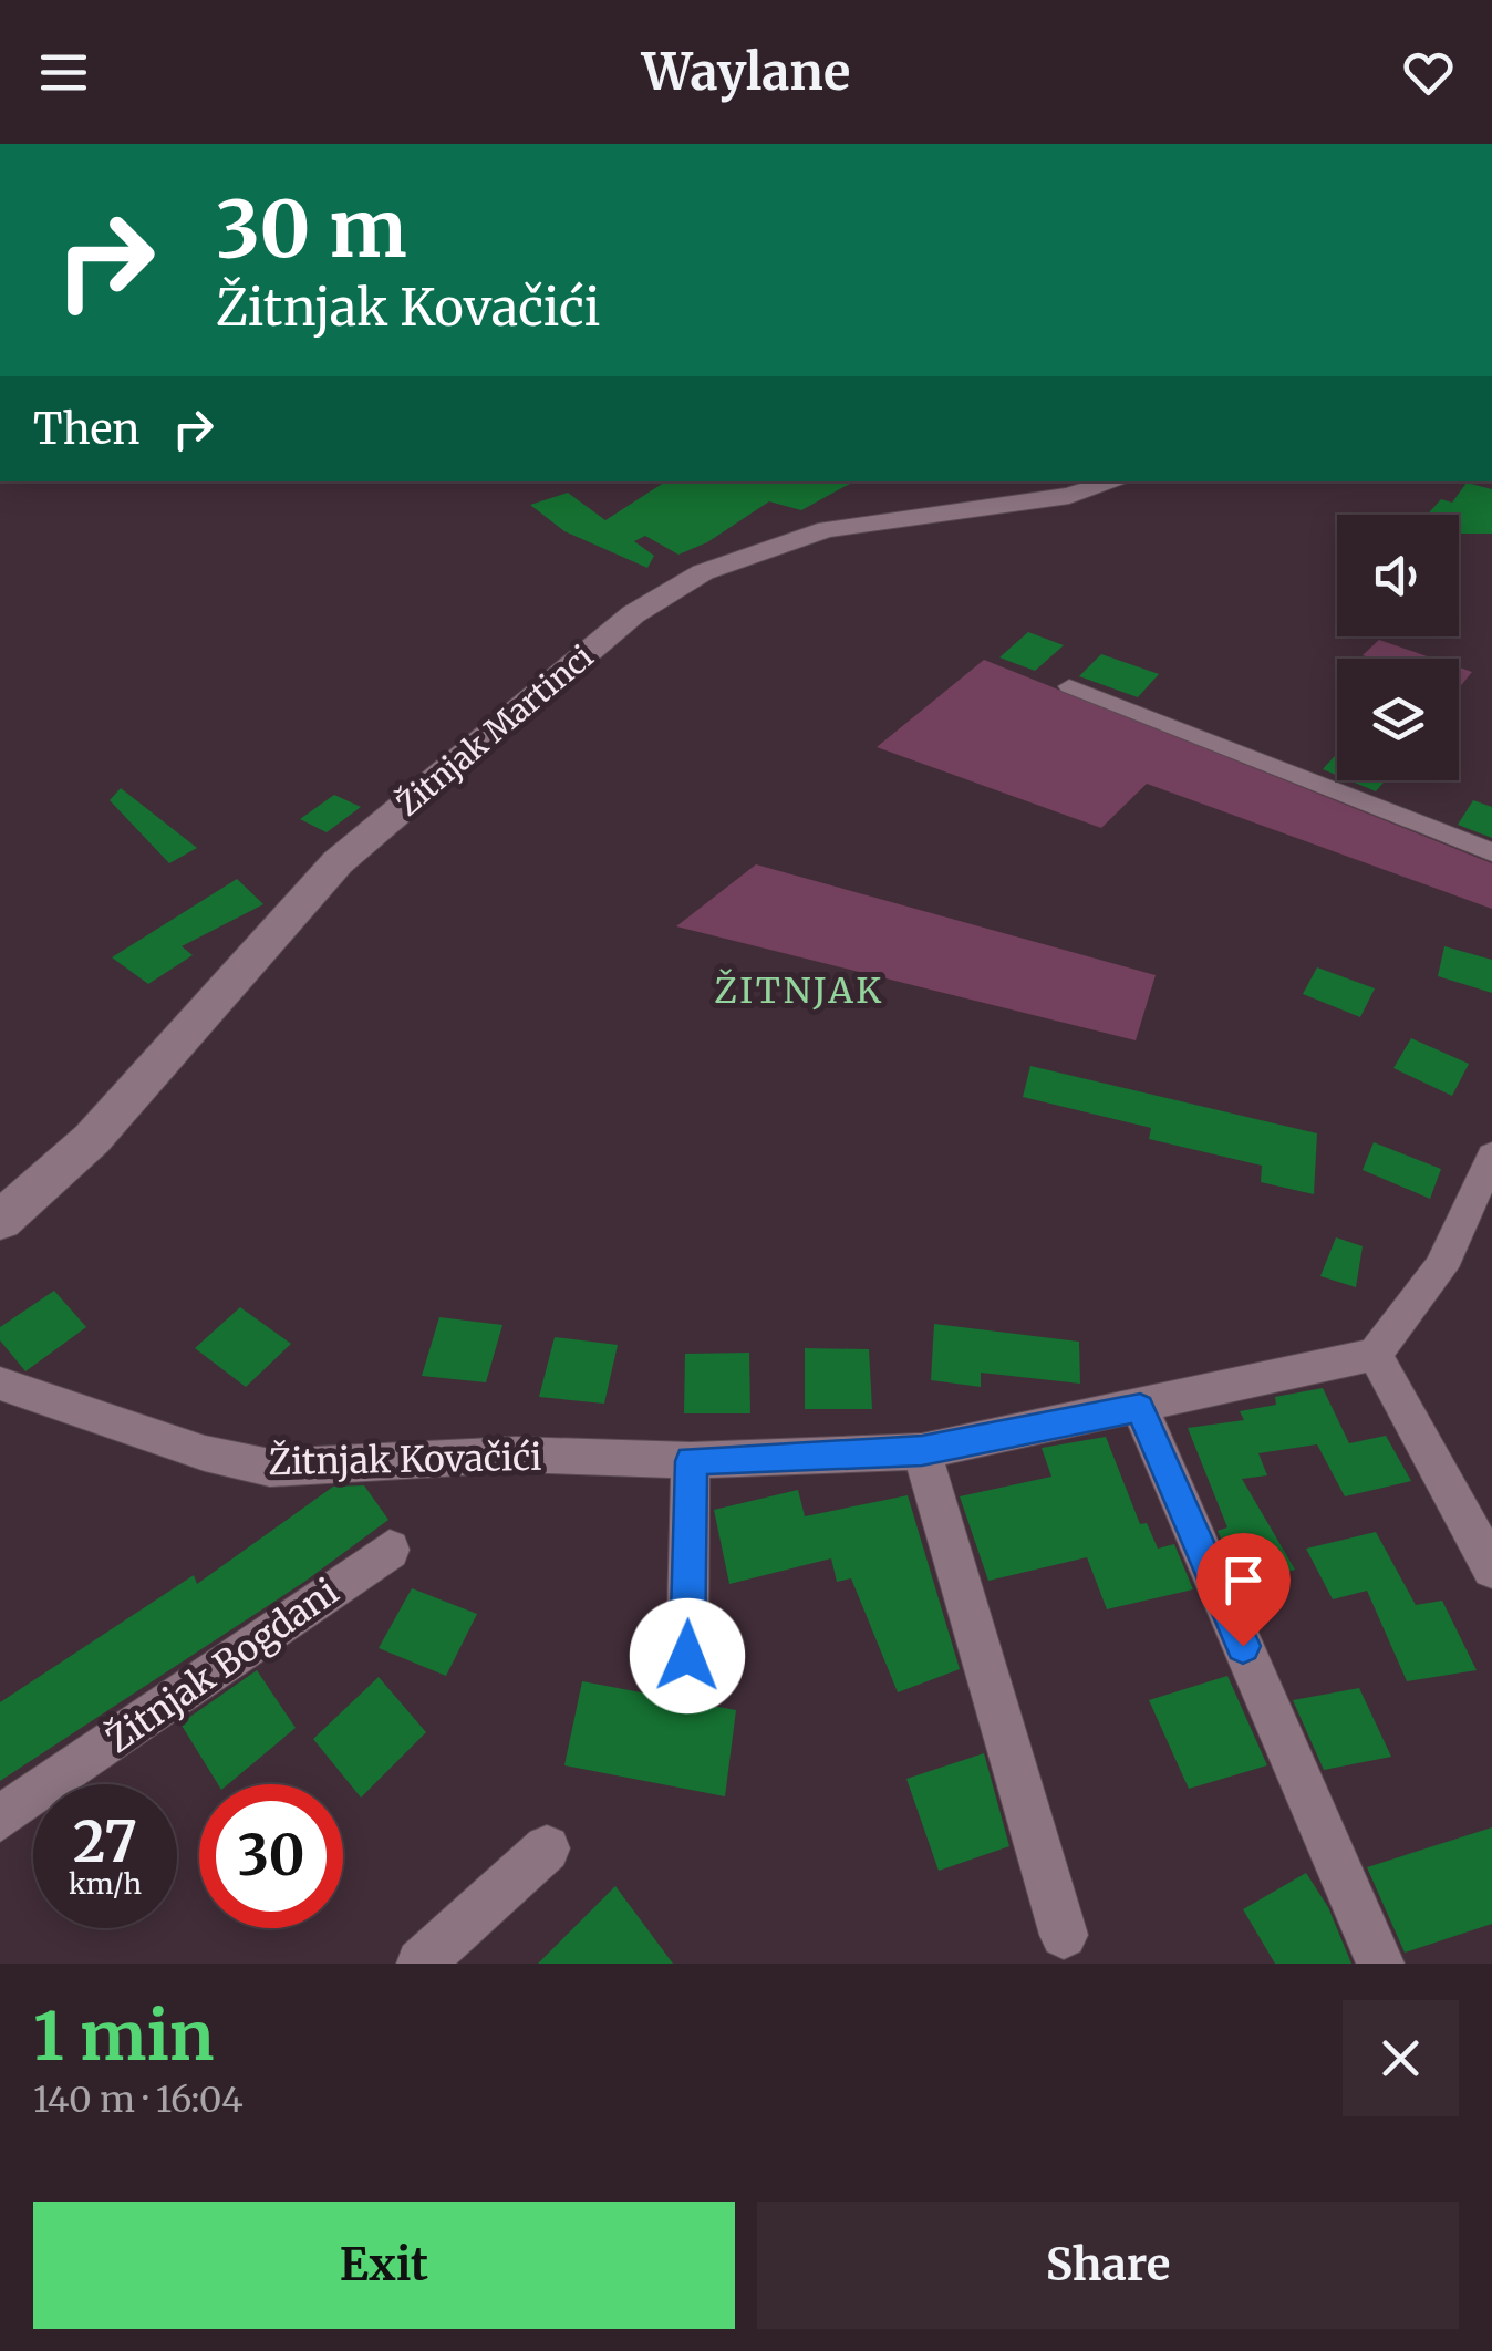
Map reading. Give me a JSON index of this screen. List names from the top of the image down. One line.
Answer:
{"streets":{"street":["Žitnjak Martinci","Žitnjak Kovačići","Žitnjak Bogdani"]},"districts":["ŽITNJAK"],"page":{"header":"Waylane","turn":["30 m","Žitnjak Kovačići"],"then":"Then","speed":"27 km/h","limit":"30","heading":["1 min","140 m · 16:04"],"buttons":["Exit","Share"]}}
